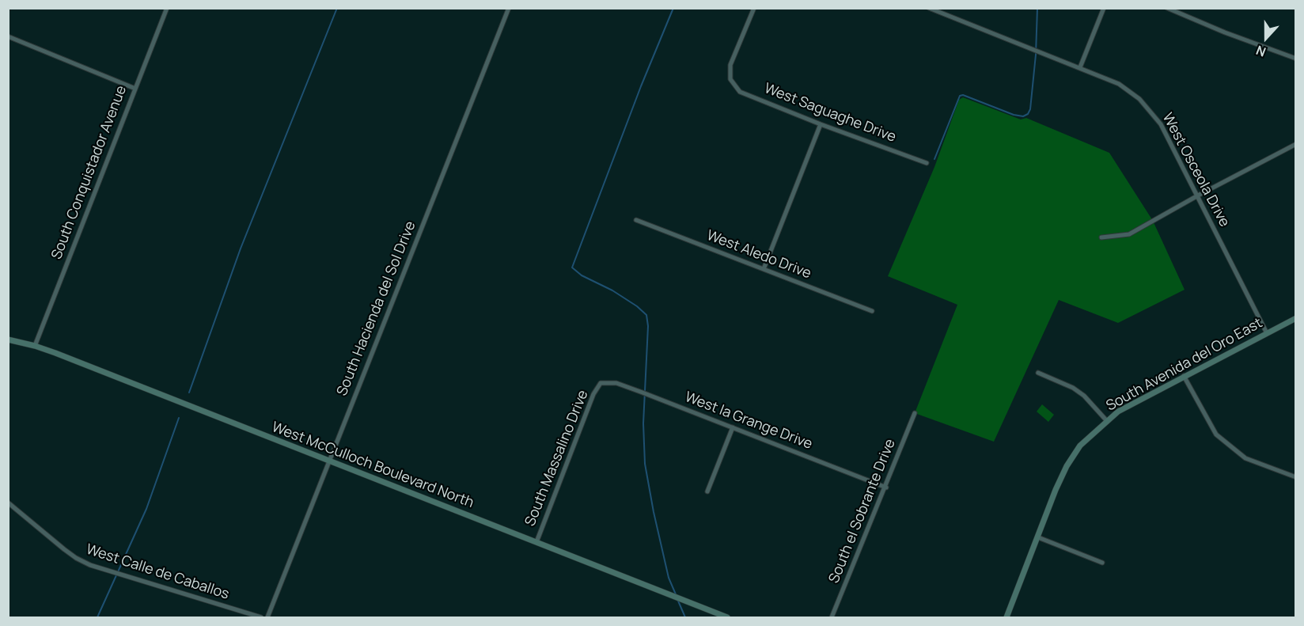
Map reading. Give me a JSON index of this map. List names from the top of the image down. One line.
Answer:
{"streets":{"main road":["South Avenida del Oro East","West McCulloch Boulevard North"],"street":["West Saguaghe Drive","West Osceola Drive","South Conquistador Avenue","West Aledo Drive","South Hacienda del Sol Drive","West la Grange Drive","South Massalino Drive","South el Sobrante Drive","West Calle de Caballos"]},"crossings":[["West Osceola Drive","South Avenida del Oro East"],["South Conquistador Avenue","West McCulloch Boulevard North"],["South Hacienda del Sol Drive","West McCulloch Boulevard North"],["West la Grange Drive","South Massalino Drive"],["West la Grange Drive","South el Sobrante Drive"],["South Massalino Drive","West McCulloch Boulevard North"]],"north":"bottom"}
